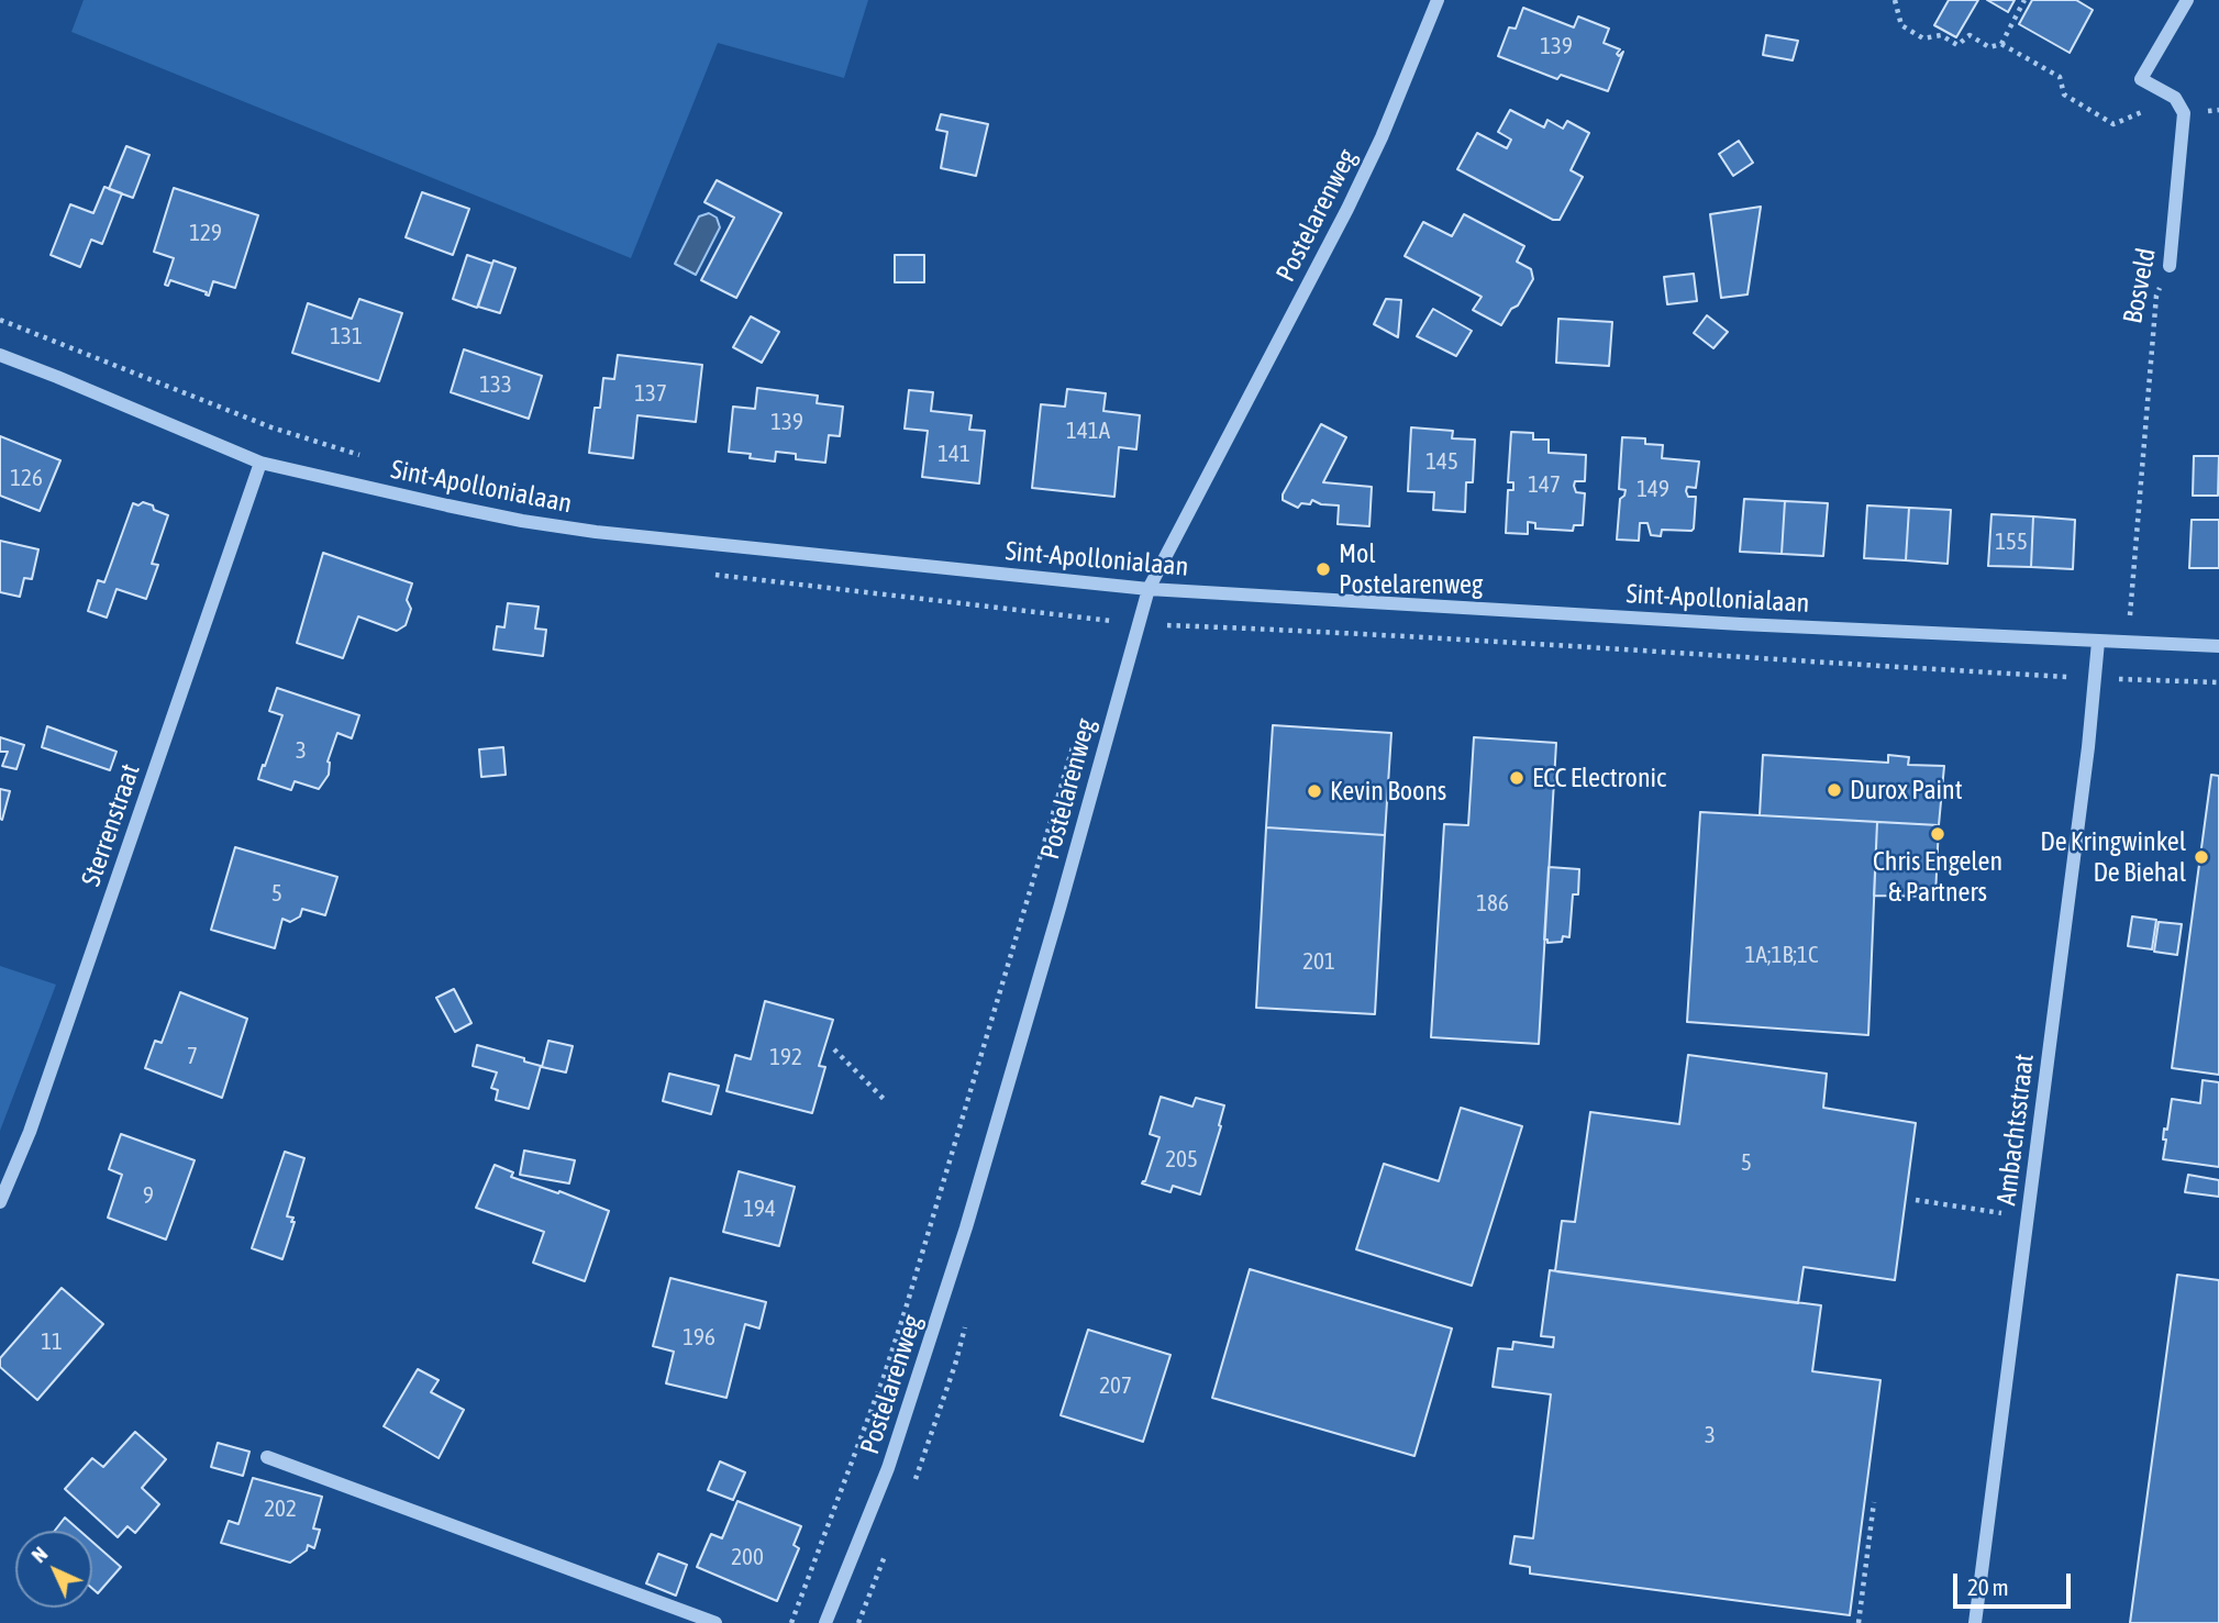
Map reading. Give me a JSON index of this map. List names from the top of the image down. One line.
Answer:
{"streets":{"street":["Postelarenweg","Bosveld","Sint-Apollonialaan","Sterrenstraat","Ambachtsstraat"]},"crossings":[["Postelarenweg","Sint-Apollonialaan"],["Sint-Apollonialaan","Sterrenstraat"],["Sint-Apollonialaan","Ambachtsstraat"]],"places":["Mol Postelarenweg","ECC Electronic","Durox Paint","Kevin Boons","Chris Engelen & Partners","De Kringwinkel De Biehal"],"house_numbers":["139","129","131","133","137","139","141A","141","145","126","147","149","155","3","5","186","1A;1B;1C","201","7","192","205","5","9","194","196","11","207","3","202","200"],"scale_bar":"20 m","north":"top left"}
